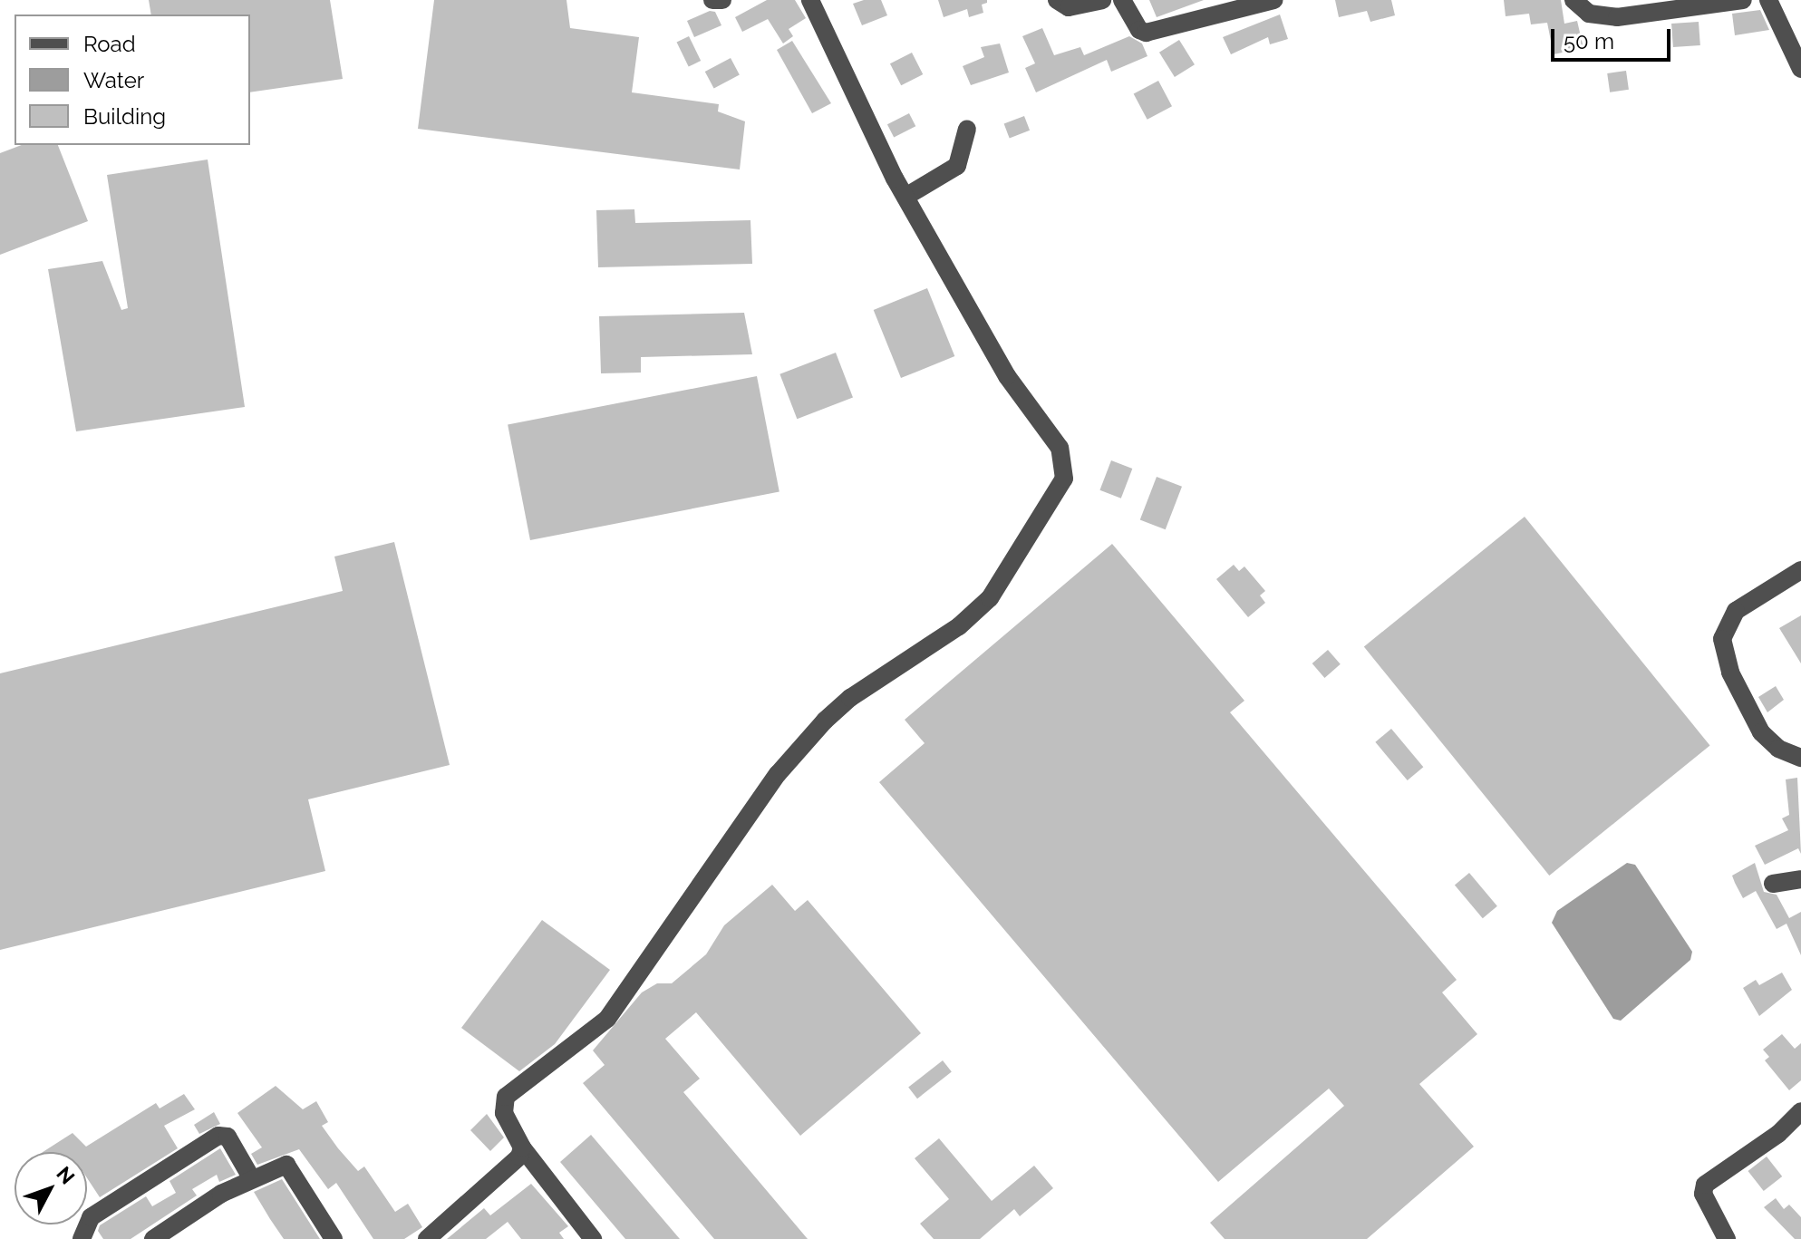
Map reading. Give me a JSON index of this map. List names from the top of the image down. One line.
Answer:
{"legend":["Road","Water","Building"],"scale_bar":"50 m","north":"top right"}
